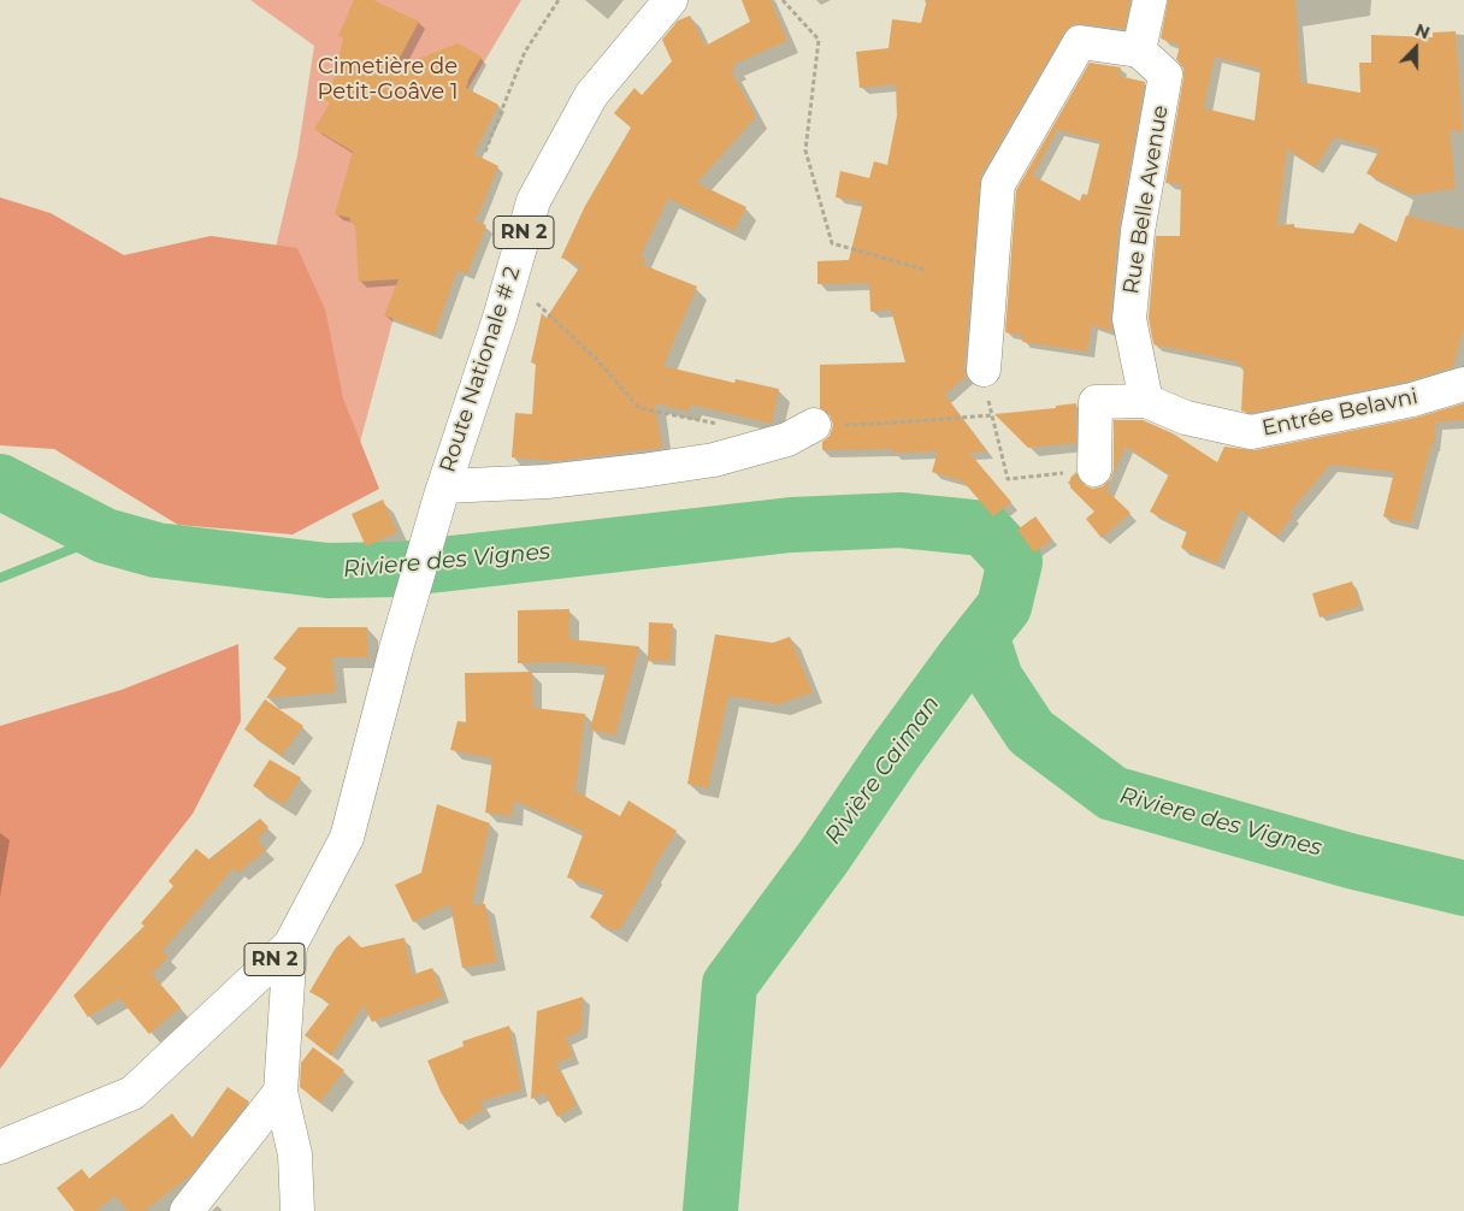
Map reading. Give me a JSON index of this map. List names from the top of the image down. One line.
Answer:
{"streets":{"street":["Rue Belle Avenue","RN 2","Route Nationale # 2","Entrée Belavni"]},"crossings":[["Rue Belle Avenue","Entrée Belavni"],["RN 2","Route Nationale # 2"]],"water":["Riviere des Vignes","Rivière Caiman"],"parks":["Cimetière de Petit-Goâve 1"],"north":"top"}
